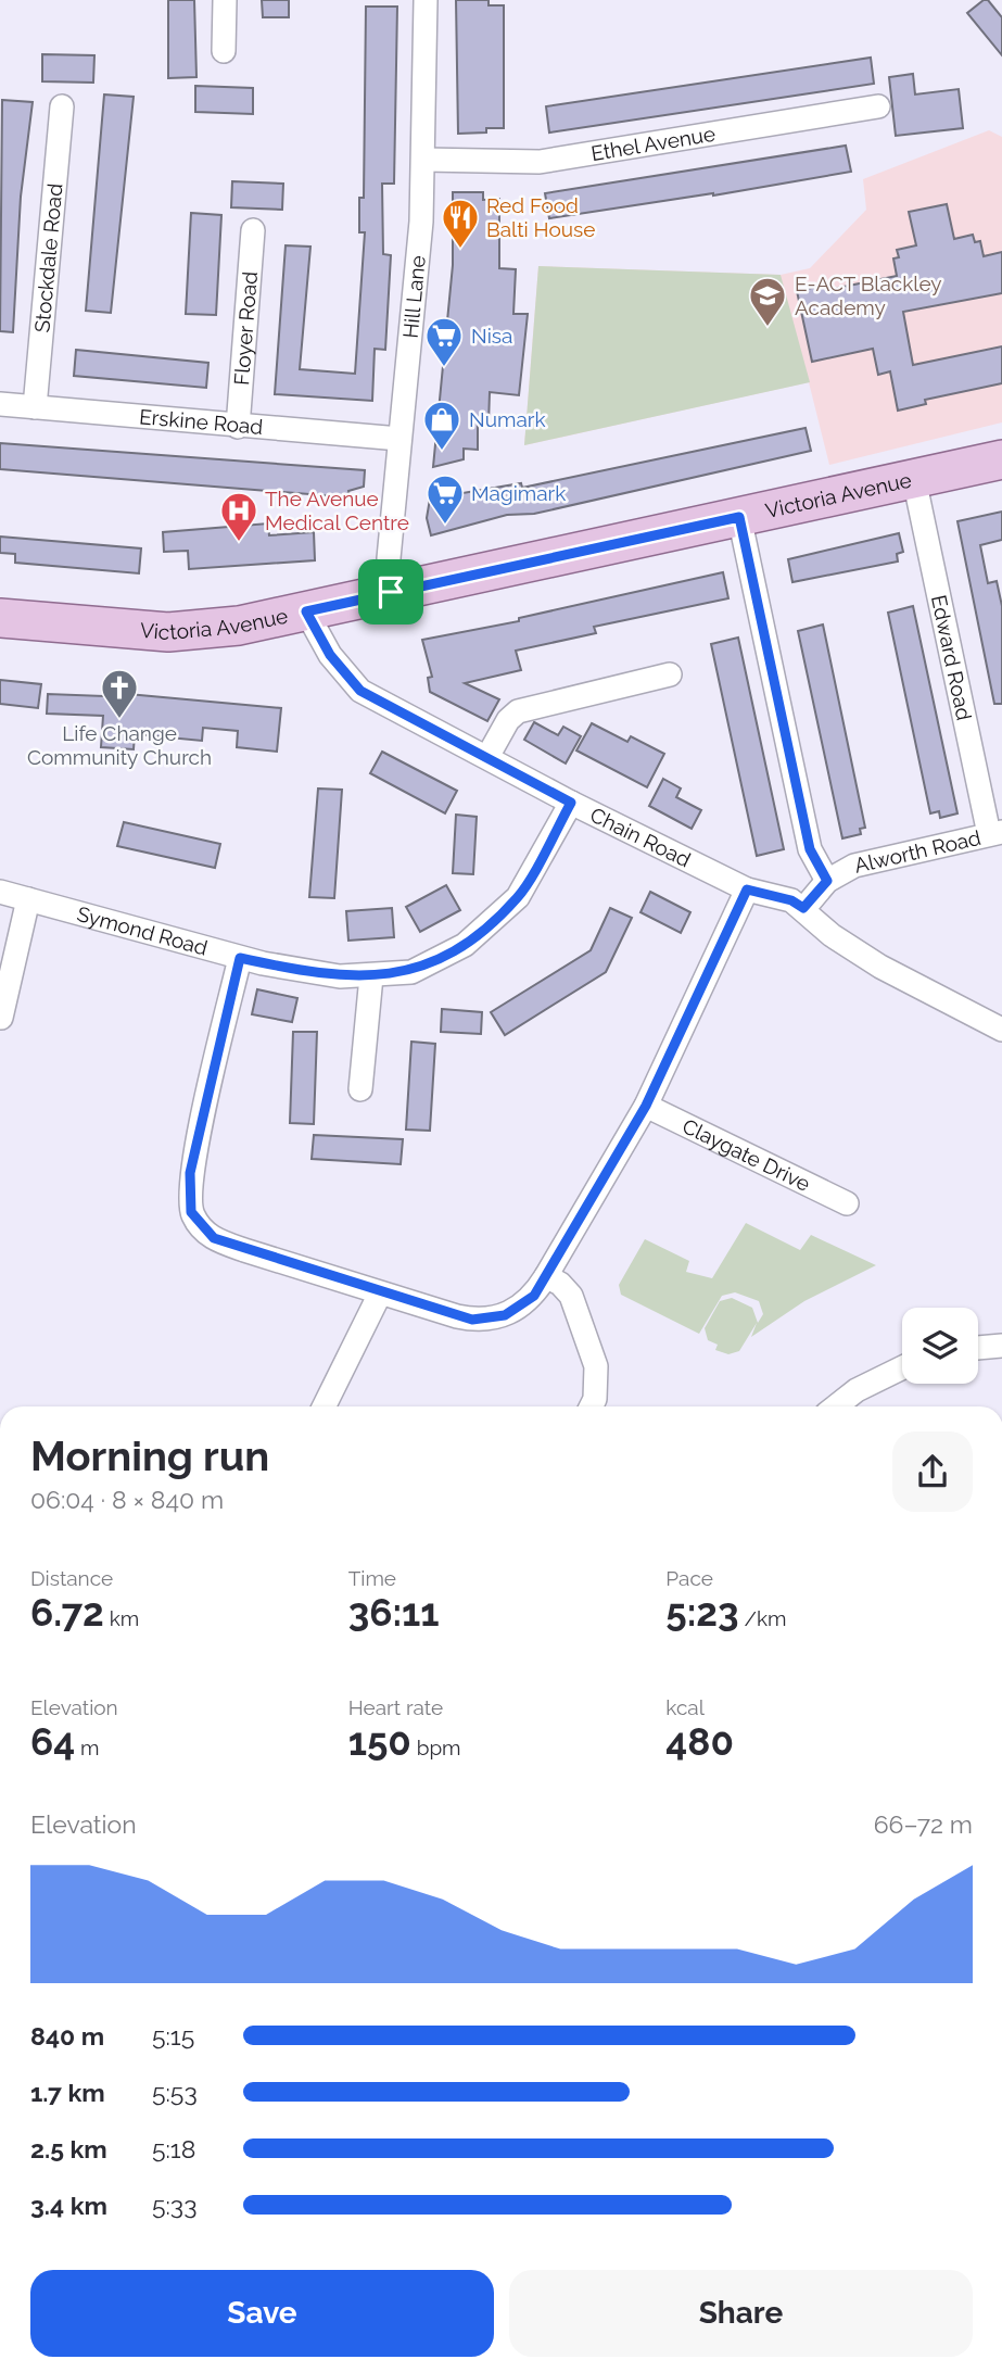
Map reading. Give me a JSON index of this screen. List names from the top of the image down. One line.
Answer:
{"streets":{"main road":["Victoria Avenue"],"street":["Ethel Avenue","Stockdale Road","Hill Lane","Floyer Road","Erskine Road","Edward Road","Chain Road","Alworth Road","Symond Road","Claygate Drive"]},"crossings":[["Ethel Avenue","Hill Lane"],["Stockdale Road","Erskine Road"],["Hill Lane","Erskine Road"],["Hill Lane","Victoria Avenue"],["Floyer Road","Erskine Road"],["Victoria Avenue","Edward Road"],["Victoria Avenue","Chain Road"],["Edward Road","Alworth Road"],["Chain Road","Alworth Road"],["Chain Road","Symond Road"]],"places":{"restaurant":["Red Food Balti House"],"school or university":["E-ACT Blackley Academy"],"supermarket":["Nisa","Magimark"],"shop":["Numark"],"hospital":["The Avenue Medical Centre"],"church":["Life Change Community Church"]},"page":{"heading":["Morning run","06:04 · 8 × 840 m"],"stats":[["Distance","6.72 km"],["Time","36:11"],["Pace","5:23 /km"],["Elevation","64 m"],["Heart rate","150 bpm"],["kcal","480"]],"chart":["Elevation","66–72 m"],"list":[{"name":"840 m","note":"5:15"},{"name":"1.7 km","note":"5:53"},{"name":"2.5 km","note":"5:18"},{"name":"3.4 km","note":"5:33"}],"buttons":["Save","Share"]}}
